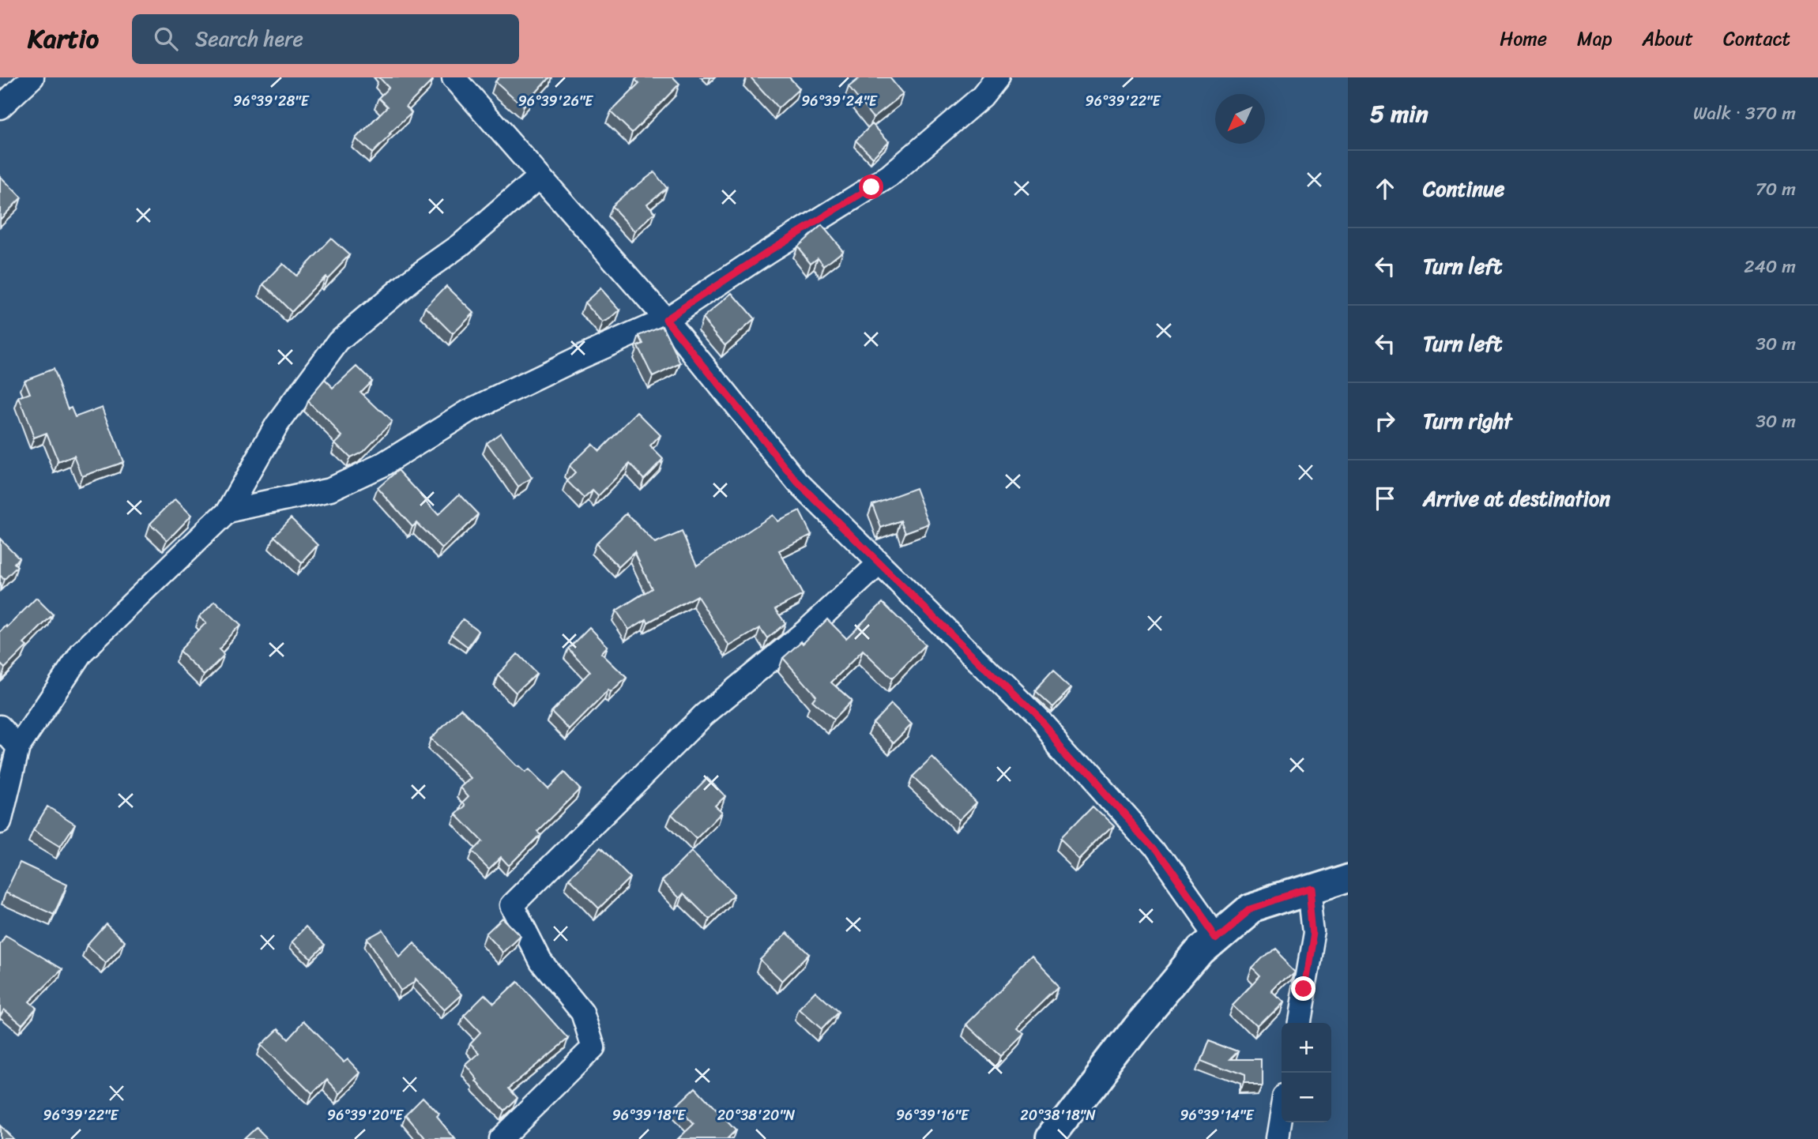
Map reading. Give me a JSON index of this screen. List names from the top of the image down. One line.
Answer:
{"north":"bottom left","page":{"header":"Kartio","search":"Search here","nav":["Home","Map","About","Contact"],"heading":["5 min","Walk · 370 m"],"list":[["Continue","70 m"],["Turn left","240 m"],["Turn left","30 m"],["Turn right","30 m"],"Arrive at destination"],"map_buttons":["+","−"]},"coordinates":["96°39'28\"E","96°39'26\"E","96°39'24\"E","96°39'22\"E","96°39'20\"E","96°39'18\"E","96°39'16\"E","96°39'14\"E","20°38'20\"N","20°38'18\"N"]}
